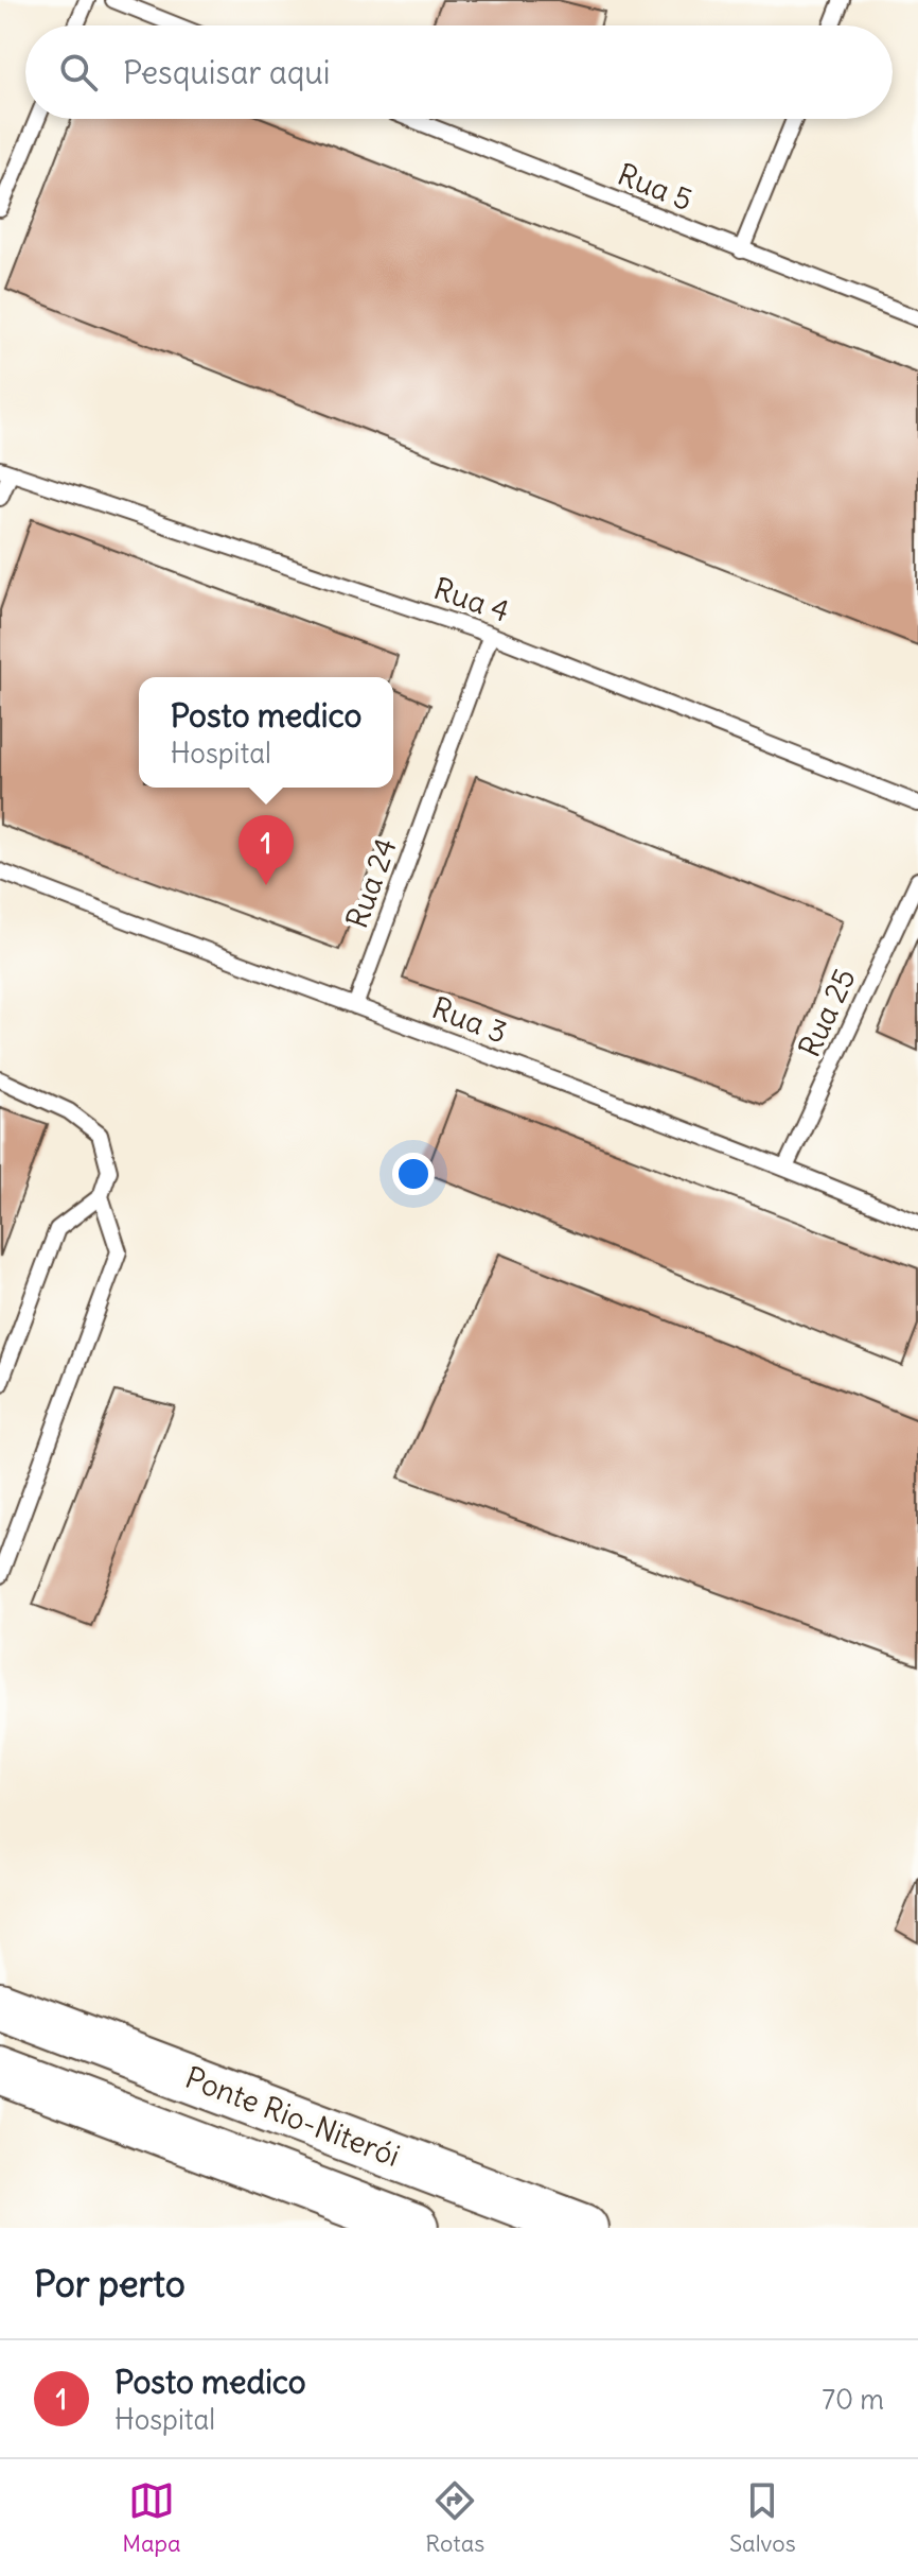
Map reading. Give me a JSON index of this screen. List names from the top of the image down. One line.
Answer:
{"streets":{"highway":["Ponte Rio-Niterói"],"lane":["Rua 5","Rua 4","Rua 24","Rua 25","Rua 3"]},"crossings":[["Rua 4","Rua 24"],["Rua 24","Rua 3"],["Rua 25","Rua 3"]],"page":{"search":"Pesquisar aqui","popup":["Posto medico","Hospital"],"pins":"1","heading":"Por perto","list":[{"mark":"1","name":"Posto medico","note":"Hospital","value":"70 m"}],"nav":["Mapa","Rotas","Salvos"]}}
